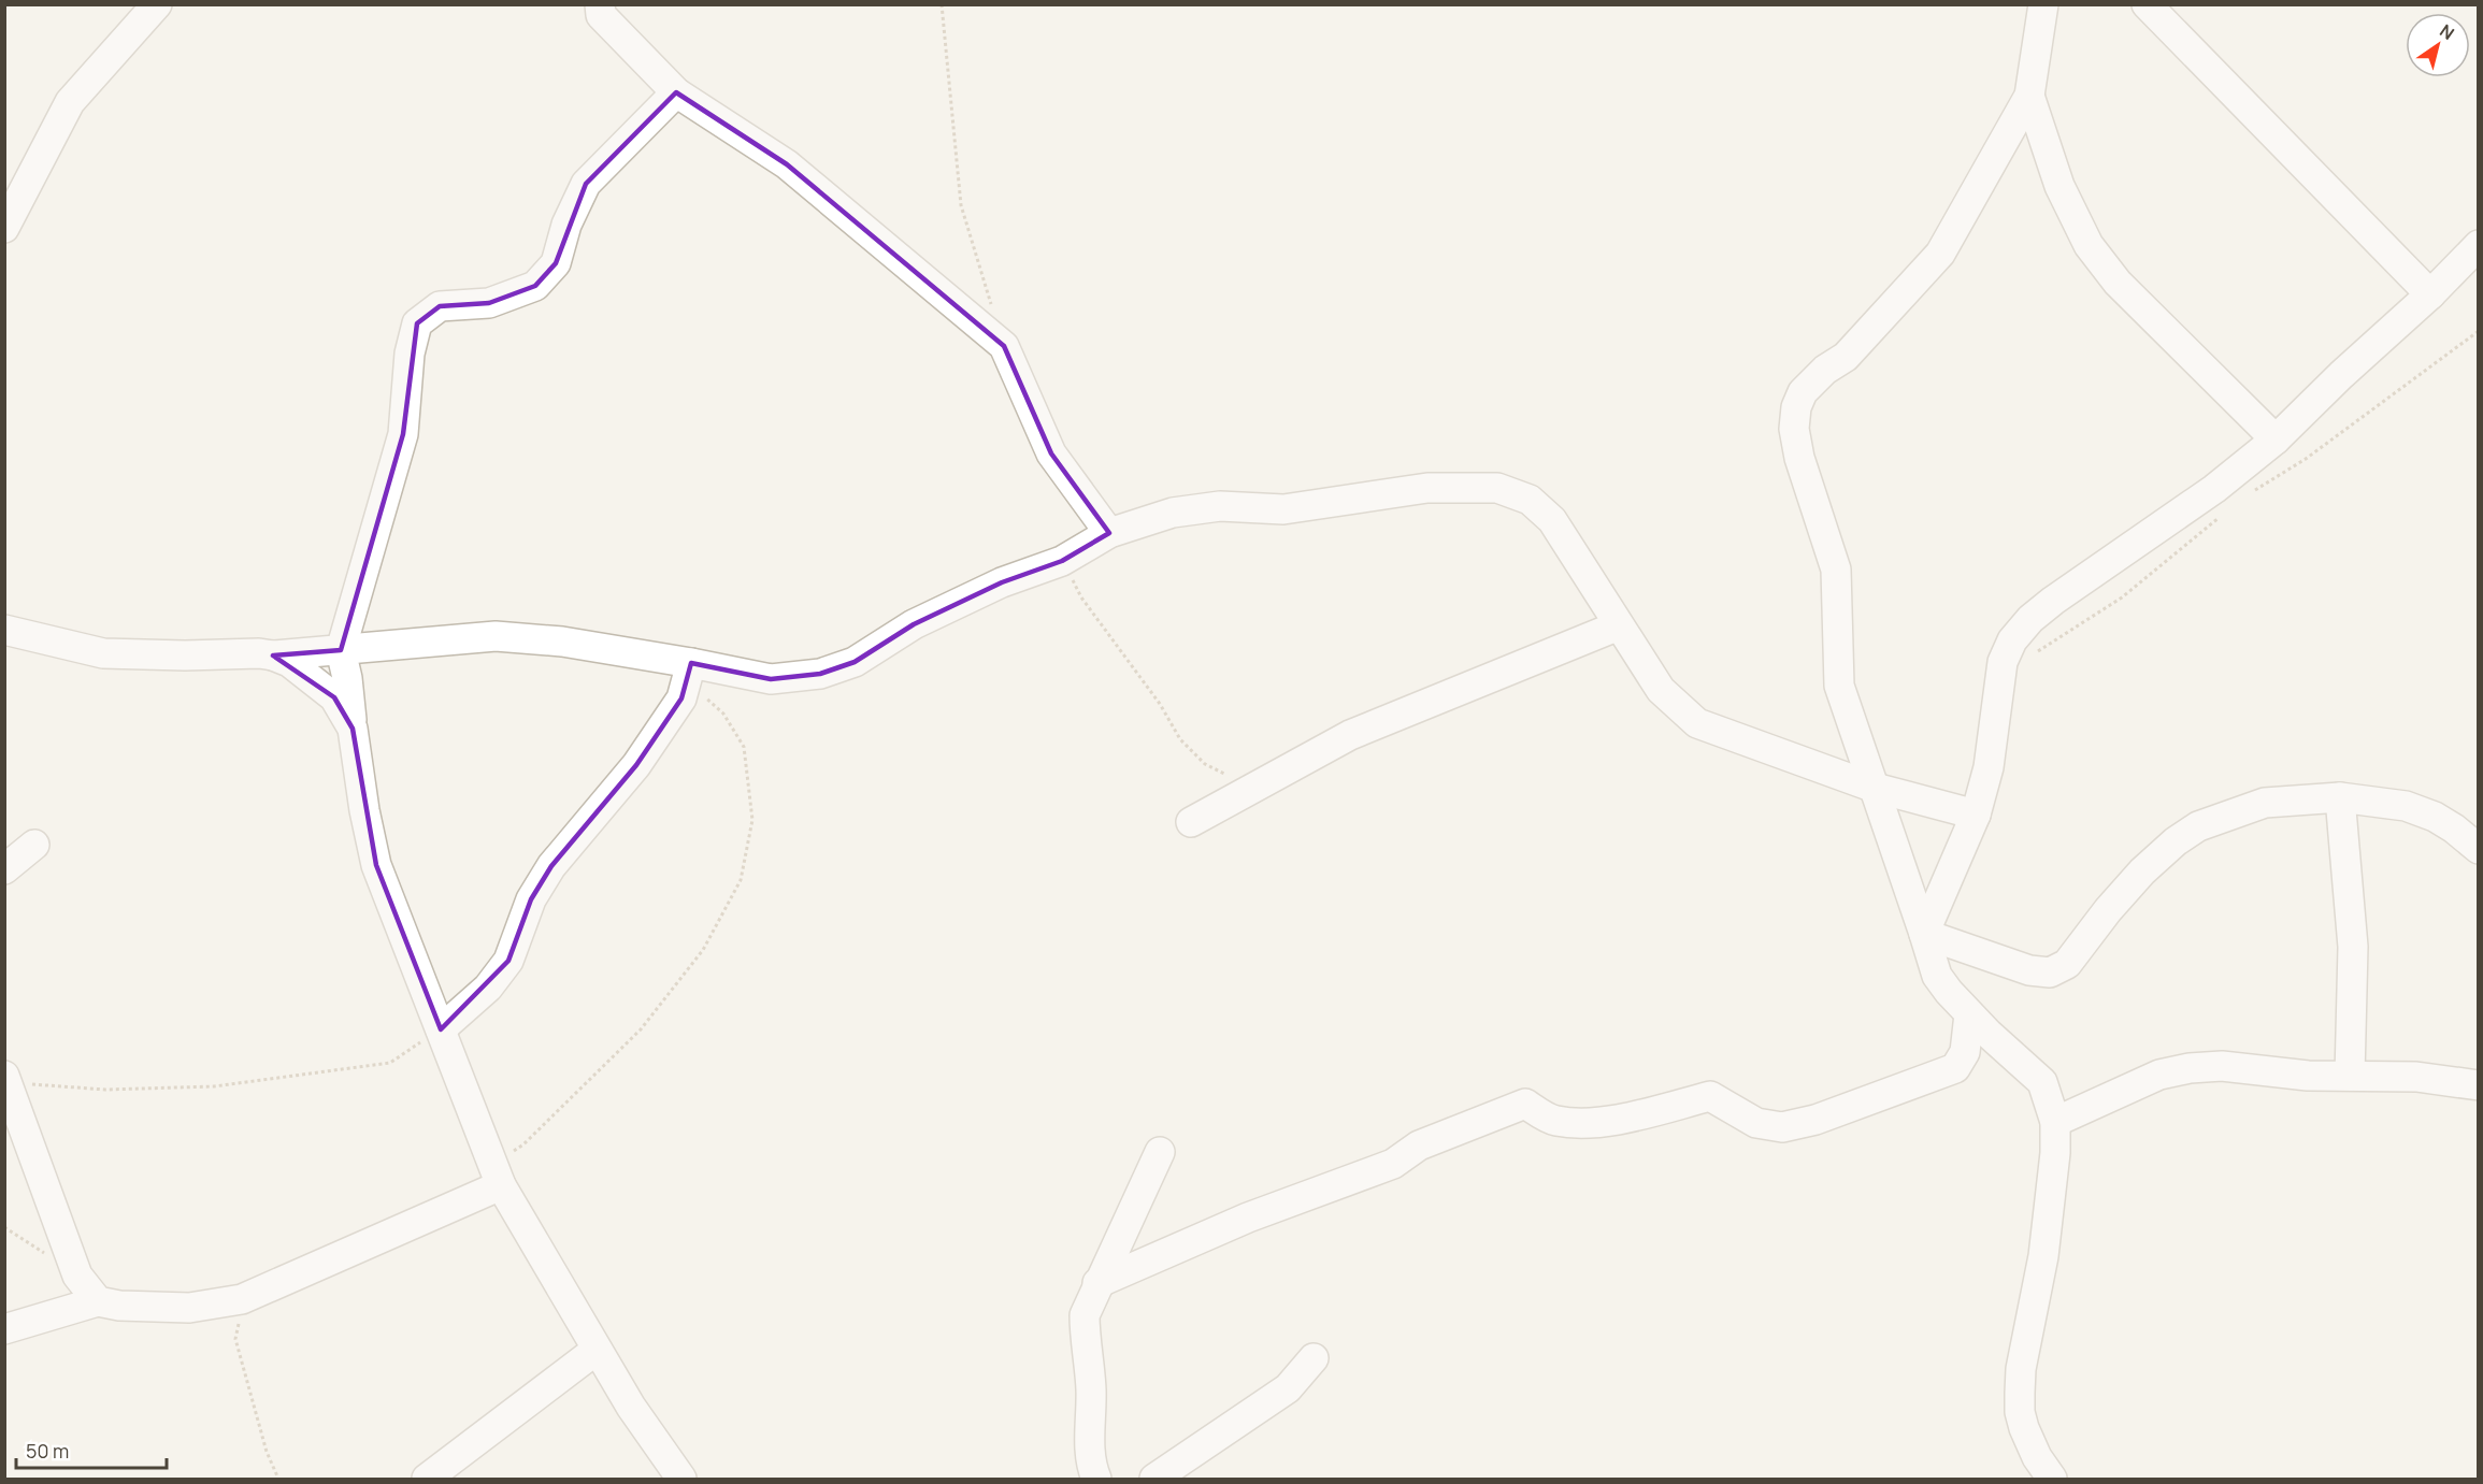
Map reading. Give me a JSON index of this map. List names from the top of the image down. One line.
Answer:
{"scale_bar":"50 m","north":"top right"}
